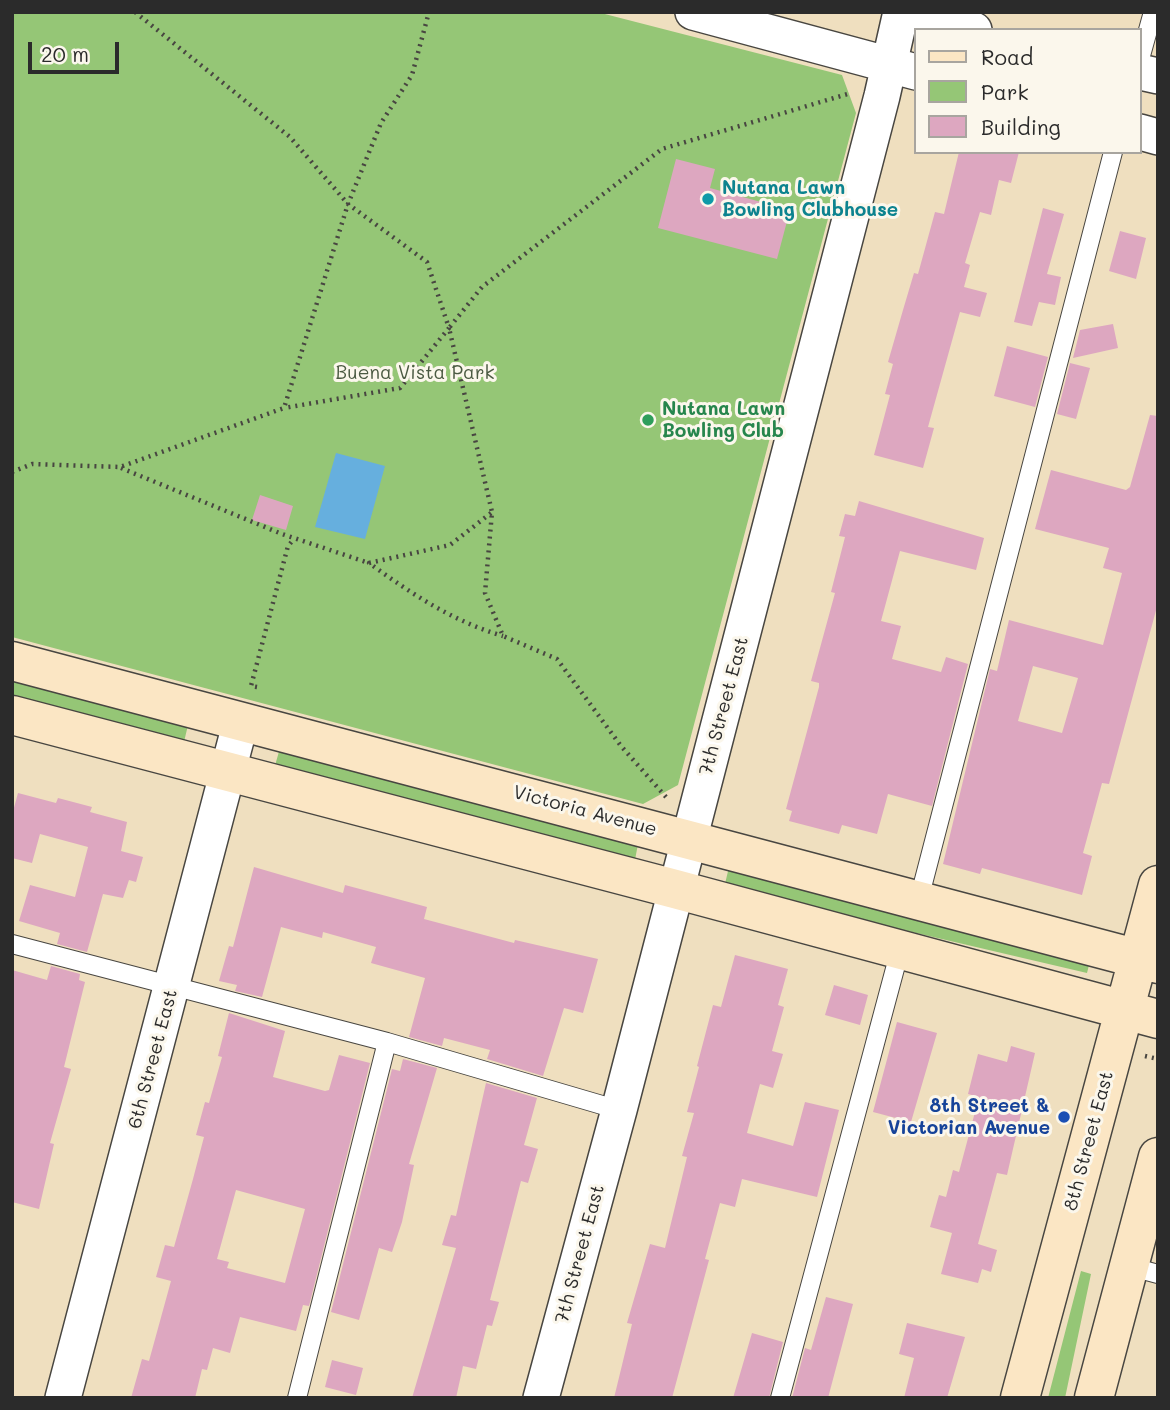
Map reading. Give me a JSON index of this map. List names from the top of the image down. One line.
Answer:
{"streets":{"street":["7th Street East","Victoria Avenue","6th Street East","8th Street East"]},"crossings":[["7th Street East","Victoria Avenue"],["Victoria Avenue","6th Street East"],["Victoria Avenue","8th Street East"]],"parks":["Buena Vista Park"],"places":["Nutana Lawn Bowling Clubhouse","Nutana Lawn Bowling Club","8th Street & Victorian Avenue"],"legend":["Road","Park","Building"],"scale_bar":"20 m"}
